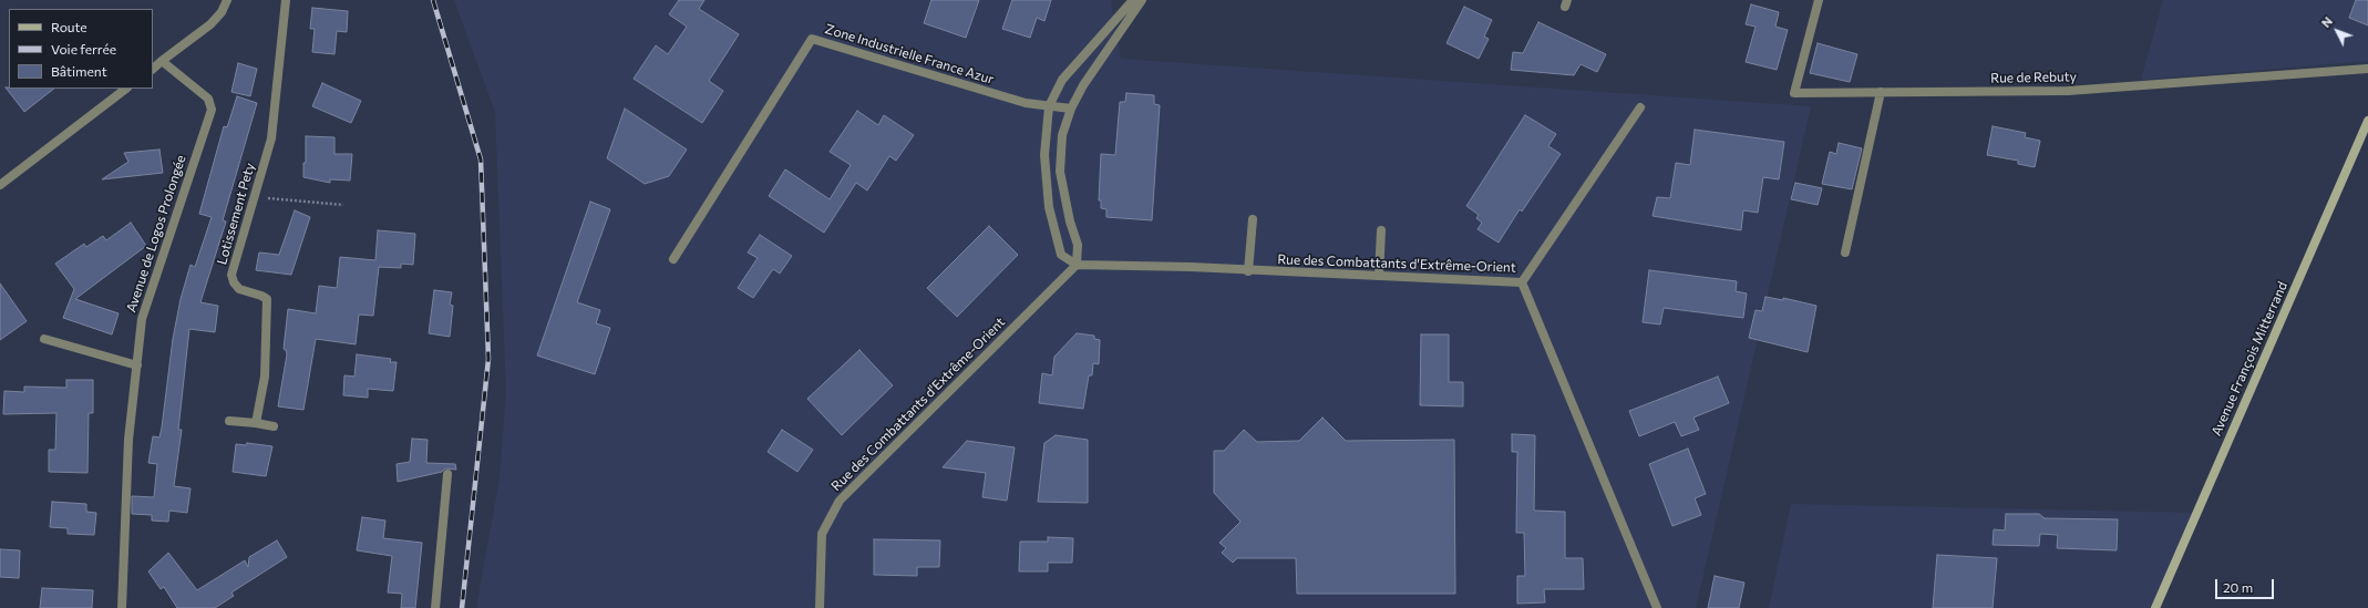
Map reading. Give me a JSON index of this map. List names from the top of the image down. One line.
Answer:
{"streets":{"main road":["Avenue François Mitterrand"],"street":["Zone Industrielle France Azur","Rue de Rebuty","Lotissement Pety","Avenue de Logos Prolongée","Rue des Combattants d'Extrême-Orient"]},"legend":["Route","Voie ferrée","Bâtiment"],"scale_bar":"20 m","north":"top left"}
